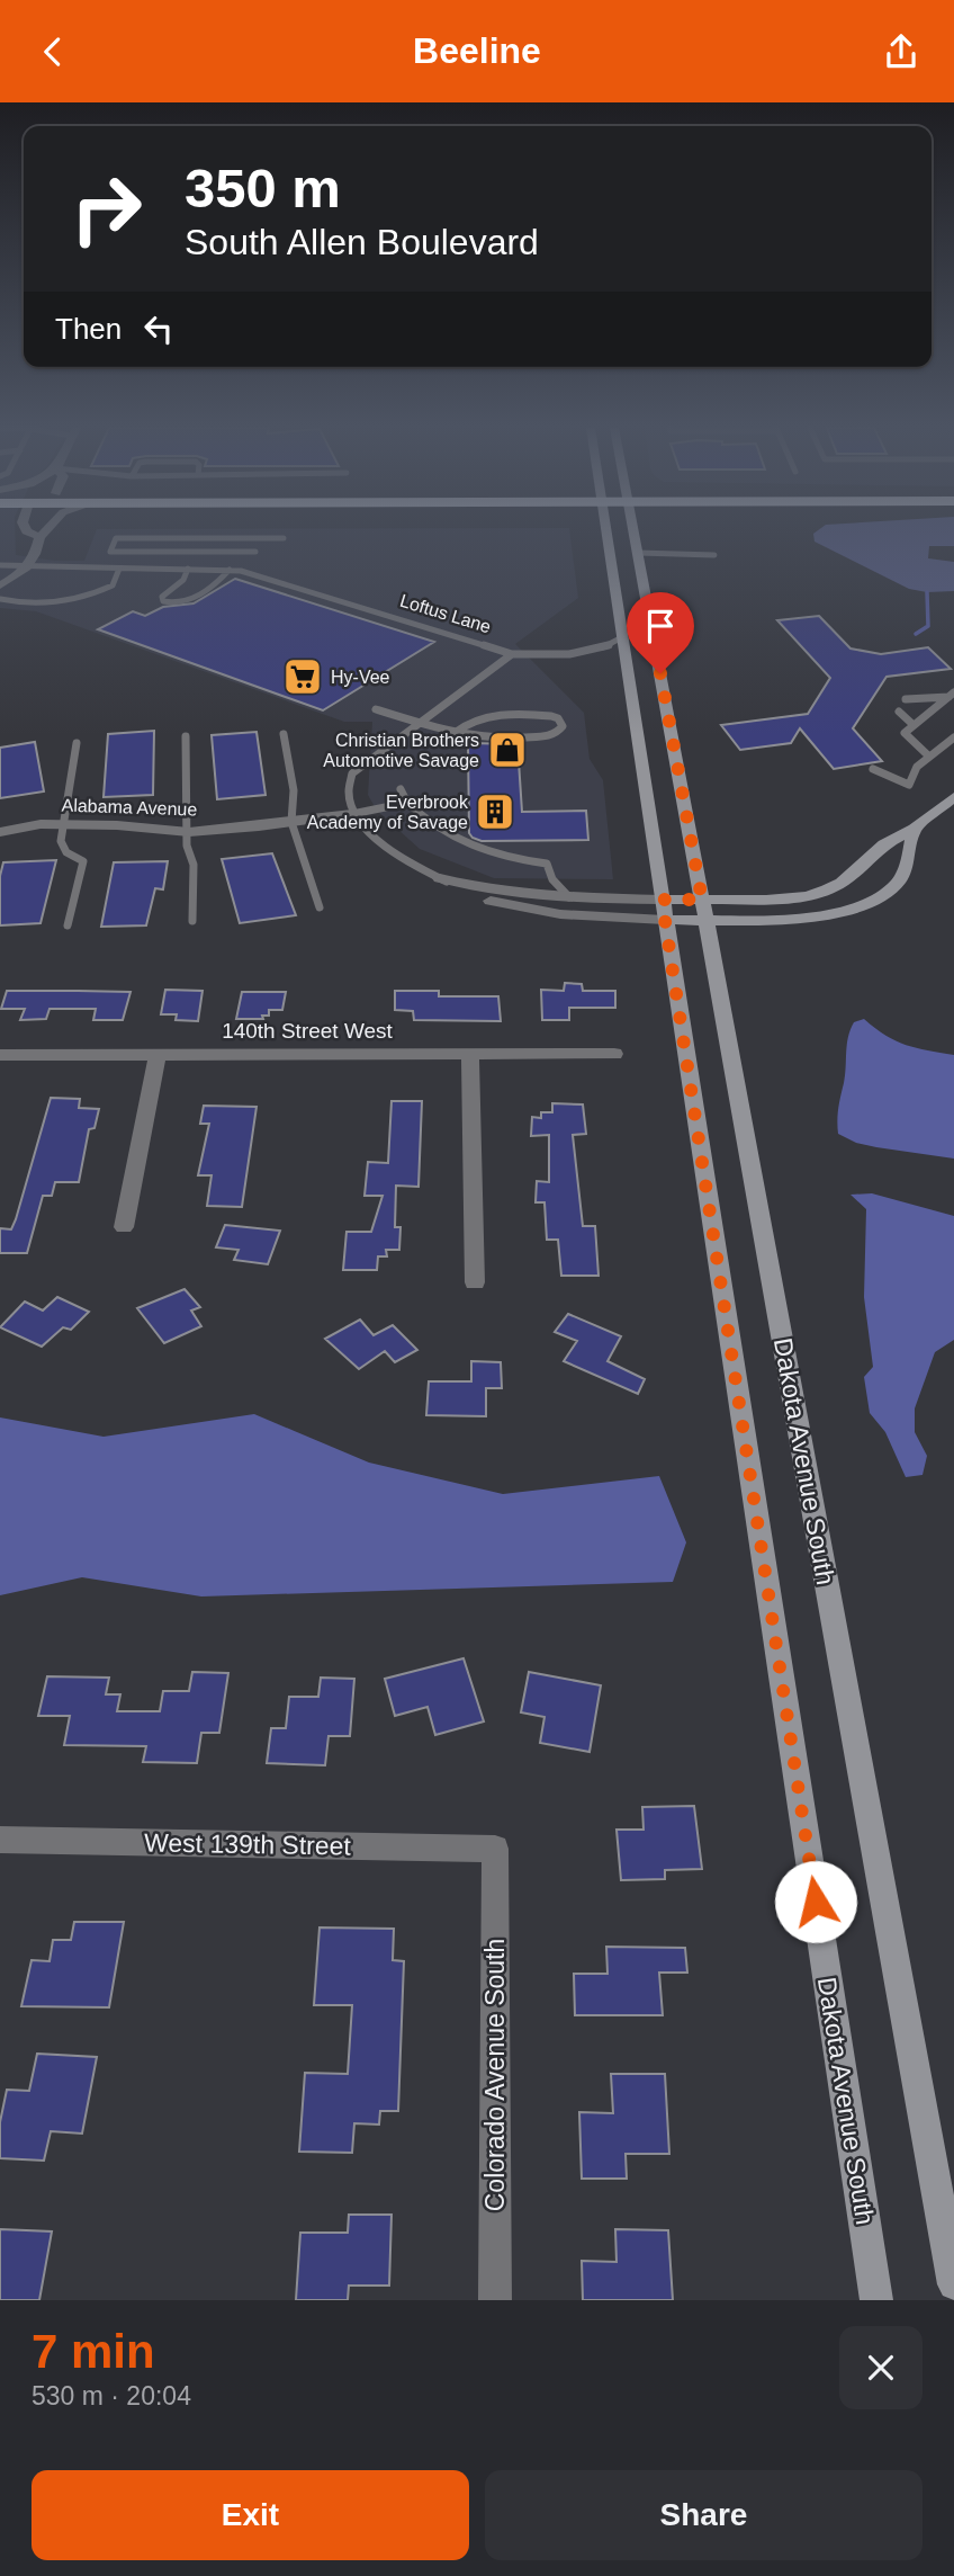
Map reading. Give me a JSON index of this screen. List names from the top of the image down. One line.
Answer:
{"streets":{"main road":["Dakota Avenue South"],"street":["Alabama Avenue","140th Street West","West 139th Street","Colorado Avenue South"],"lane":["Loftus Lane"]},"crossings":[["Loftus Lane","Alabama Avenue"],["West 139th Street","Colorado Avenue South"]],"places":{"supermarket":["Hy-Vee"],"shop":["Christian Brothers Automotive Savage"],"building":["Everbrook Academy of Savage"]},"page":{"header":"Beeline","turn":["350 m","South Allen Boulevard"],"then":"Then","heading":["7 min","530 m · 20:04"],"buttons":["Exit","Share"]}}
